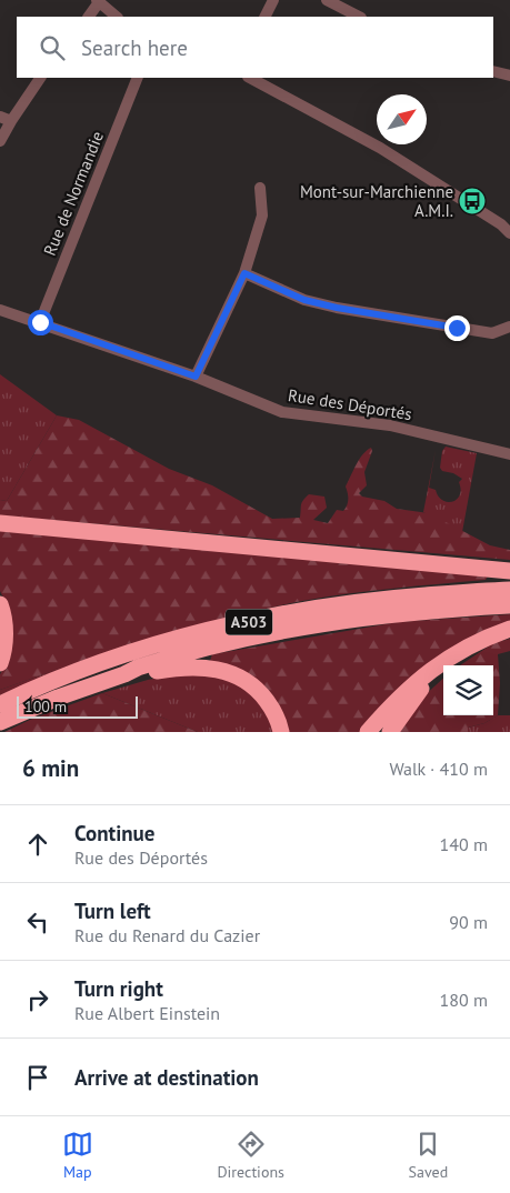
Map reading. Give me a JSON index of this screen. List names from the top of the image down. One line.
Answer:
{"streets":{"highway":["A503"],"street":["Rue de Normandie","Rue des Déportés"]},"crossings":[["Rue de Normandie","Rue des Déportés"]],"places":{"bus stop":["Mont-sur-Marchienne A.M.I."]},"scale_bar":"100 m","north":"top right","page":{"search":"Search here","scale":"100 m","heading":["6 min","Walk · 410 m"],"list":[["Continue","Rue des Déportés","140 m"],["Turn left","Rue du Renard du Cazier","90 m"],["Turn right","Rue Albert Einstein","180 m"],"Arrive at destination"],"nav":["Map","Directions","Saved"]}}
